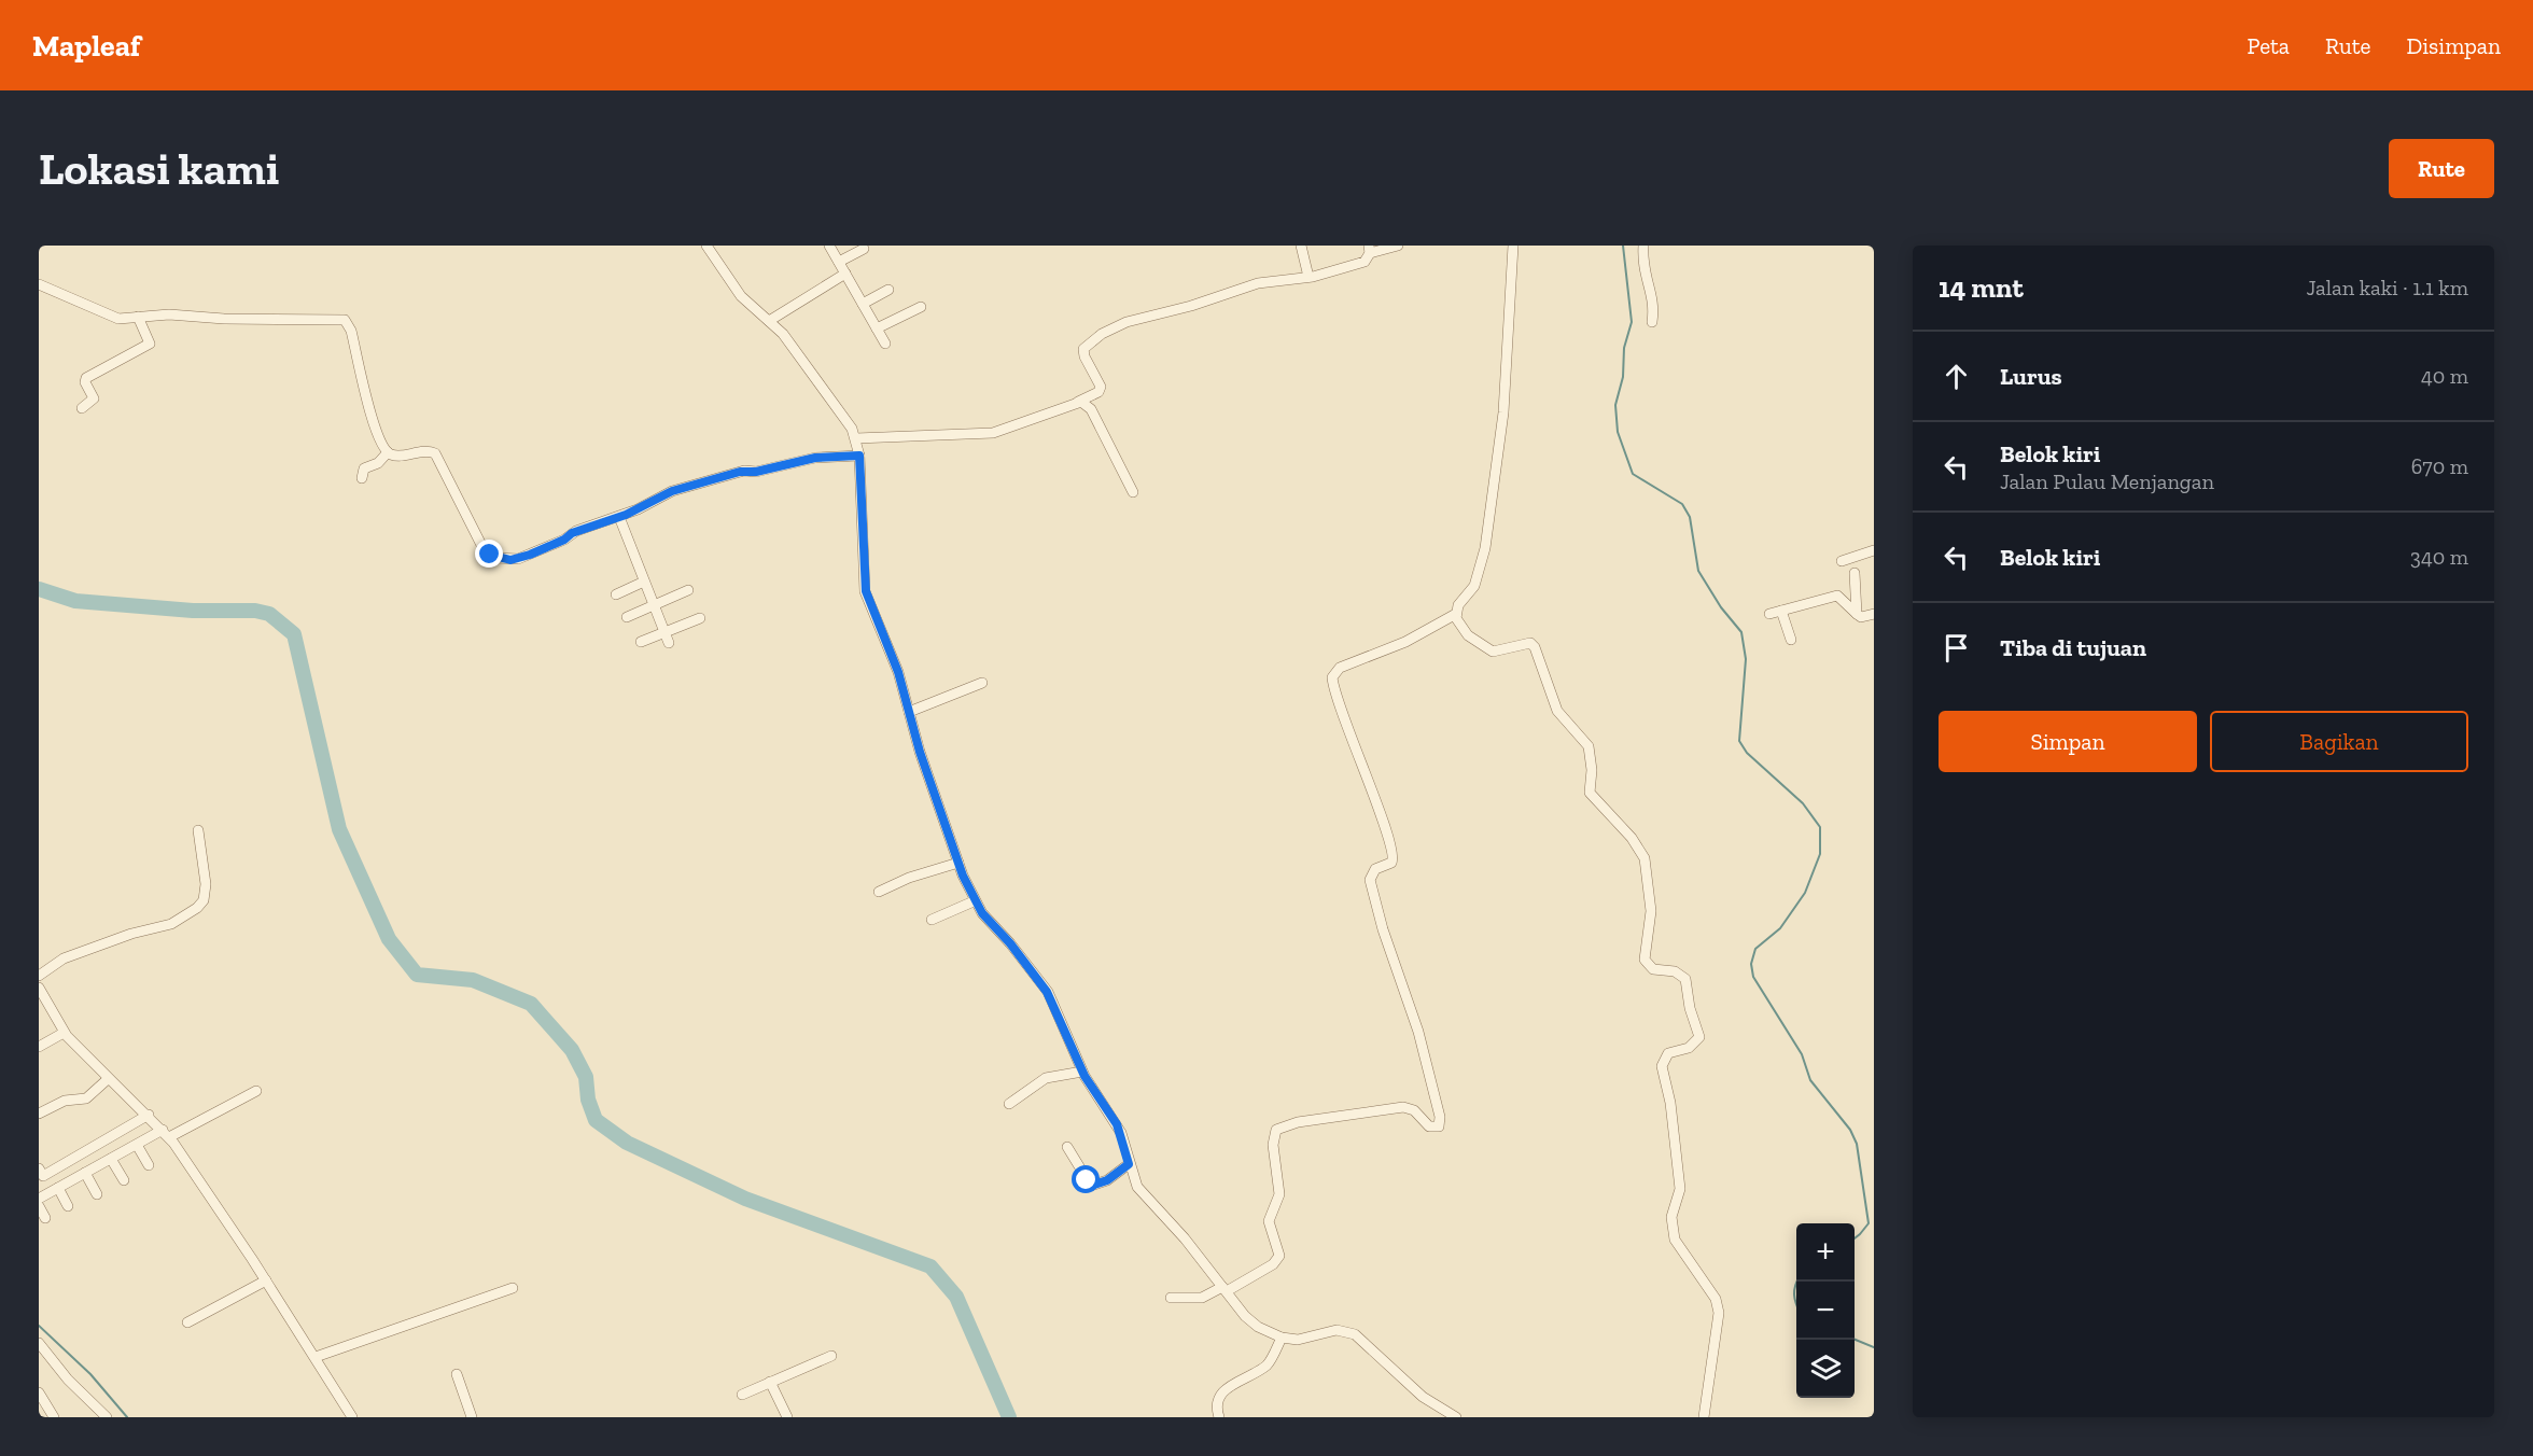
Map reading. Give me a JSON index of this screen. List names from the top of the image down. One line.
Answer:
{"page":{"header":"Mapleaf","nav":["Peta","Rute","Disimpan"],"buttons":["Rute",["Simpan","Bagikan"]],"title":"Lokasi kami","heading":["14 mnt","Jalan kaki · 1.1 km"],"list":[["Lurus","40 m"],["Belok kiri","Jalan Pulau Menjangan","670 m"],["Belok kiri","340 m"],"Tiba di tujuan"],"map_buttons":["+","−"]}}
